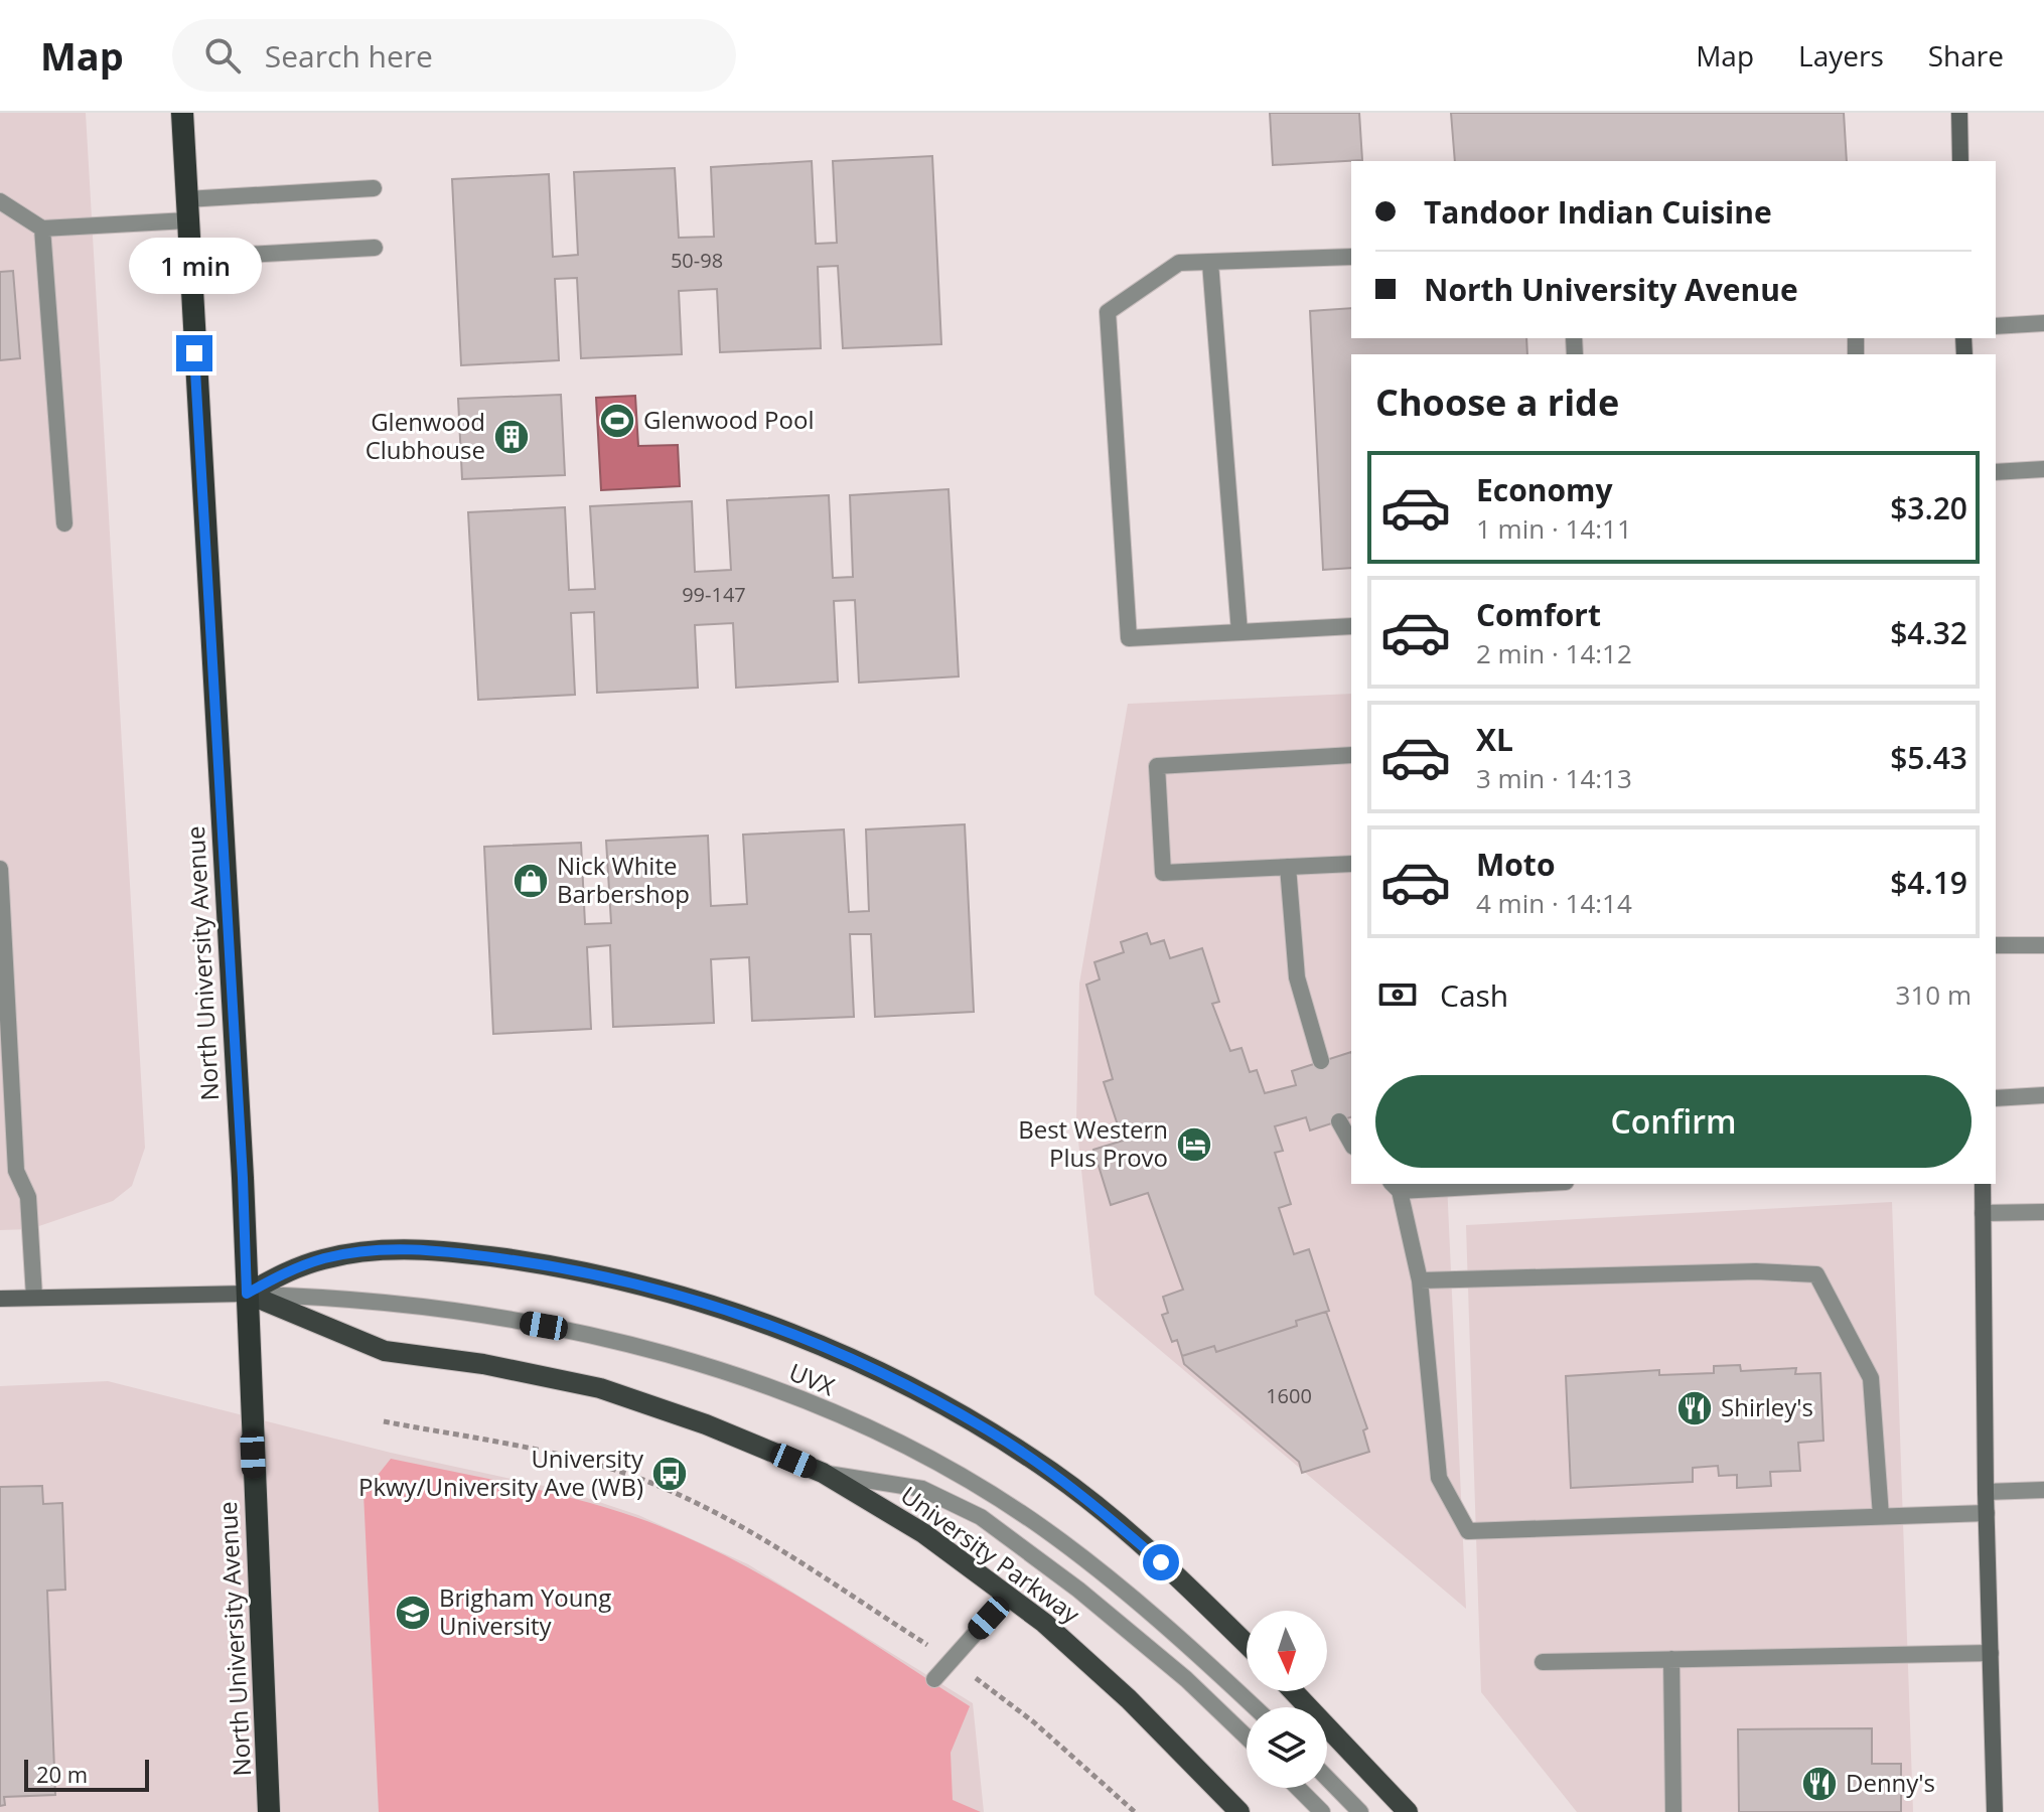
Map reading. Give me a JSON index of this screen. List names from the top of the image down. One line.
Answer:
{"streets":{"highway":["North University Avenue"],"main road":["University Parkway"],"street":["UVX"]},"crossings":[["North University Avenue","UVX"],["North University Avenue","University Parkway"],["UVX","University Parkway"]],"places":{"sports":["Glenwood Pool"],"building":["Glenwood Clubhouse"],"shop":["Nick White Barbershop"],"hotel":["Best Western Plus Provo"],"restaurant":["Shirley's","Denny's"],"bus stop":["University Pkwy/University Ave (WB)"],"school or university":["Brigham Young University"]},"house_numbers":["50-98","99-147","1600"],"scale_bar":"20 m","north":"bottom","page":{"header":"Map","search":"Search here","nav":["Map","Layers","Share"],"banner":["Tandoor Indian Cuisine","North University Avenue"],"bubble":"1 min","heading":"Choose a ride","list":[{"name":"Economy","note":"1 min · 14:11","value":"$3.20"},{"name":"Comfort","note":"2 min · 14:12","value":"$4.32"},{"name":"XL","note":"3 min · 14:13","value":"$5.43"},{"name":"Moto","note":"4 min · 14:14","value":"$4.19"}],"pay":["Cash","310 m"],"buttons":"Confirm","scale":"20 m"}}
